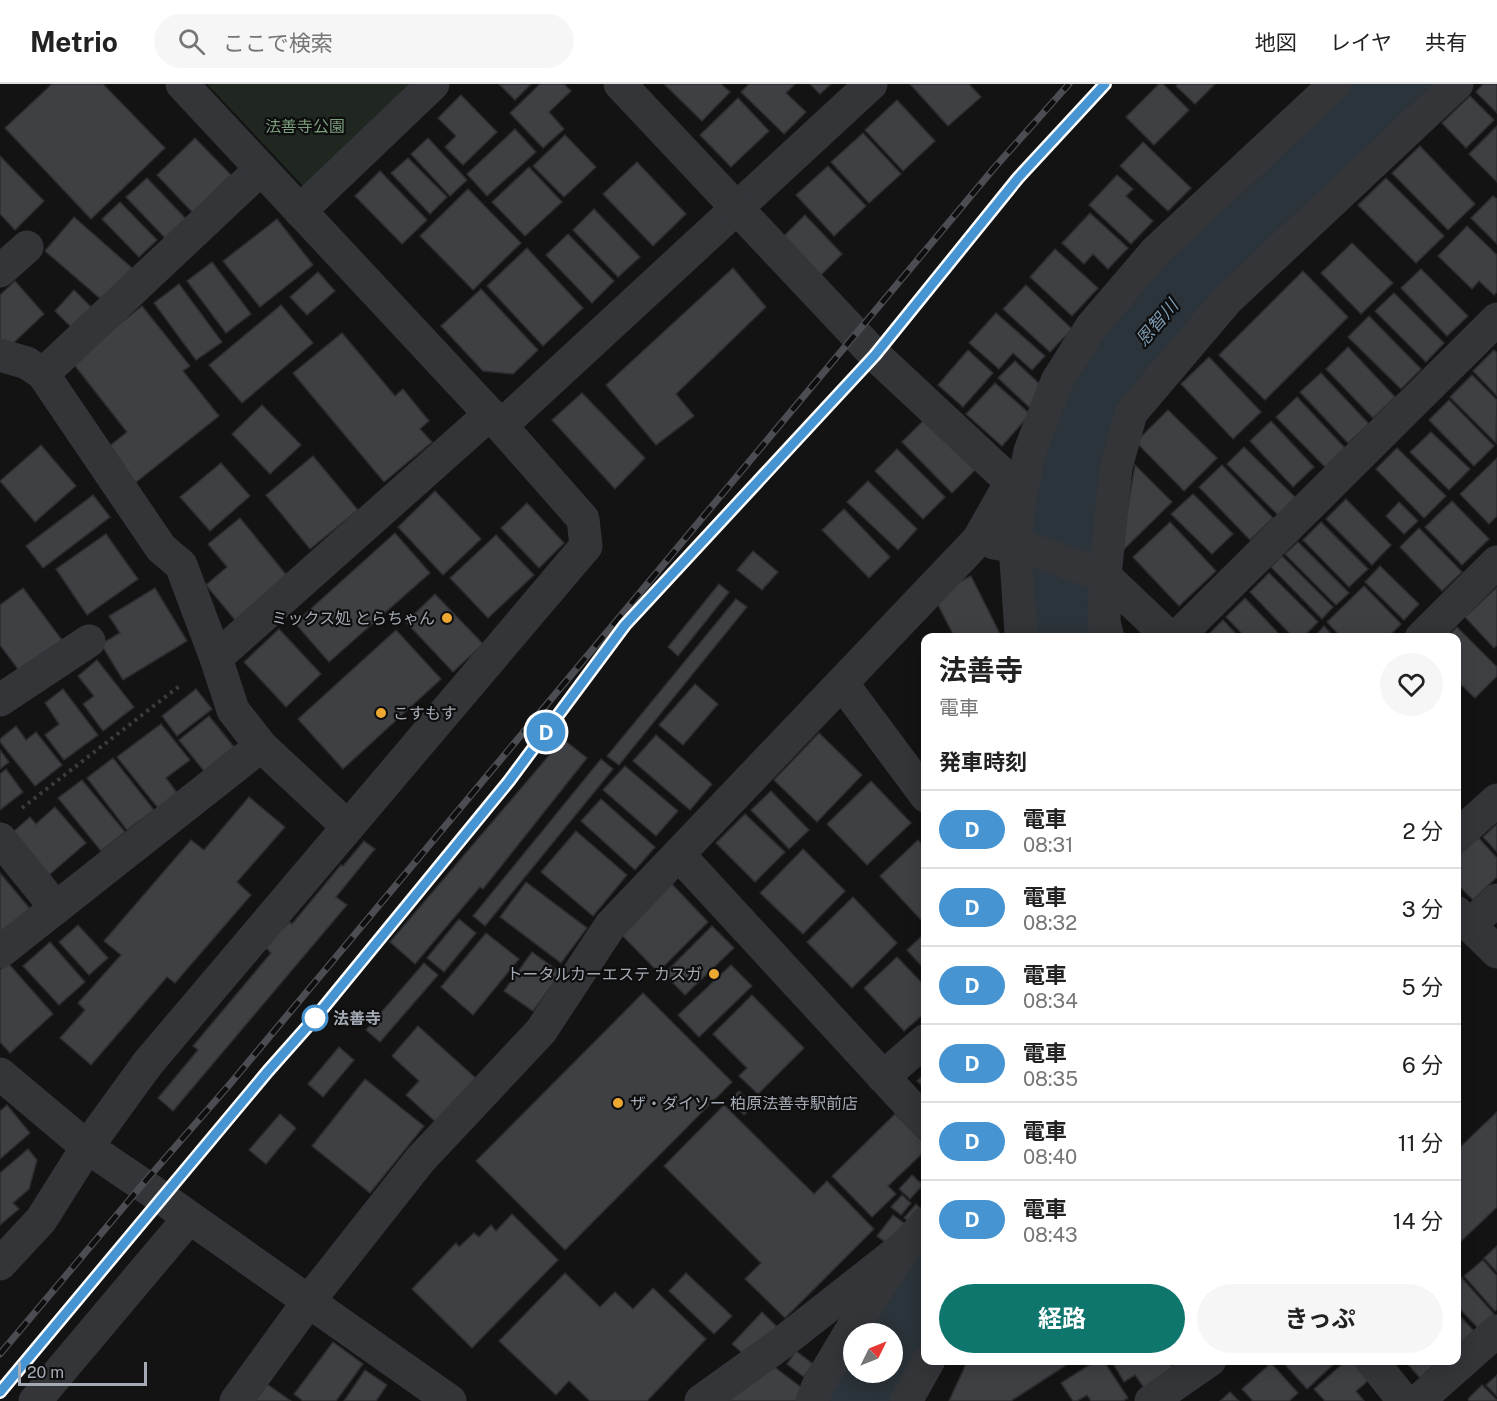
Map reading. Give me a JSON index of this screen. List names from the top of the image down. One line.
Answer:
{"water":["恩智川"],"parks":["法善寺公園"],"places":["ミックス処 とらちゃん","こすもす","トータルカーエステ カスガ","法善寺","ザ・ダイソー 柏原法善寺駅前店"],"scale_bar":"20 m","north":"top right","page":{"header":"Metrio","search":"ここで検索","nav":["地図","レイヤ","共有"],"on_map":"D","heading":[["法善寺","電車"],"発車時刻"],"list":[{"mark":"D","name":"電車","note":"08:31","value":"2 分"},{"mark":"D","name":"電車","note":"08:32","value":"3 分"},{"mark":"D","name":"電車","note":"08:34","value":"5 分"},{"mark":"D","name":"電車","note":"08:35","value":"6 分"},{"mark":"D","name":"電車","note":"08:40","value":"11 分"},{"mark":"D","name":"電車","note":"08:43","value":"14 分"}],"buttons":["経路","きっぷ"],"scale":"20 m"}}
